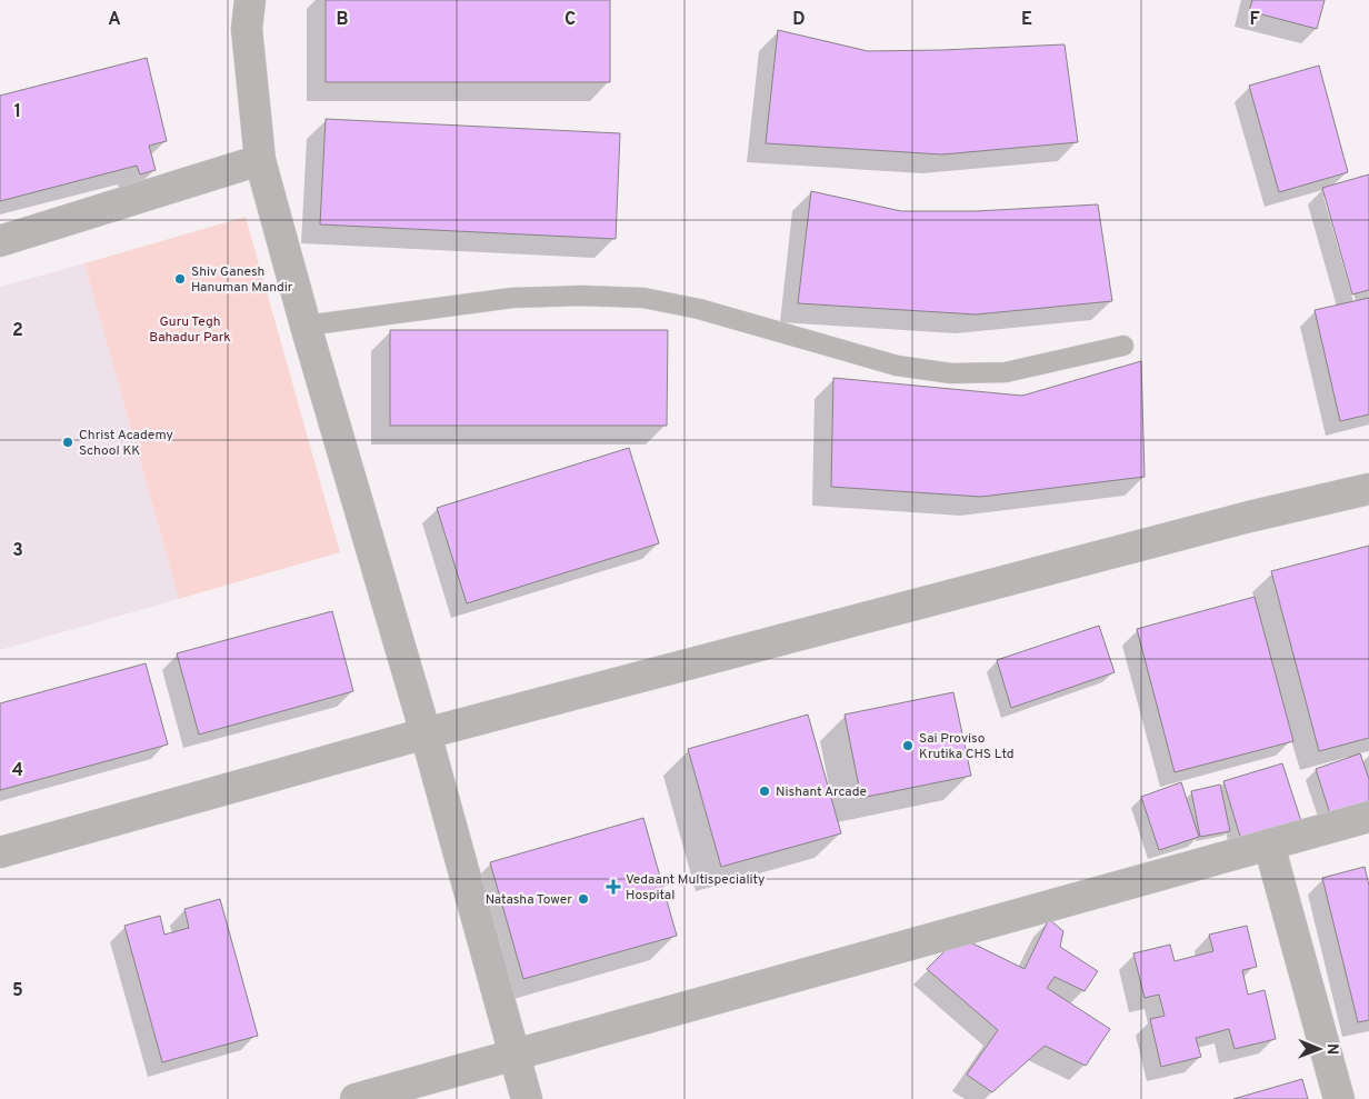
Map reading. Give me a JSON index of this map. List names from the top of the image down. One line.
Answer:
{"parks":["Guru Tegh Bahadur Park"],"places":{"other":["Shiv Ganesh Hanuman Mandir","Christ Academy School KK","Sai Proviso Krutika CHS Ltd","Nishant Arcade","Natasha Tower"],"health":["Vedaant Multispeciality Hospital"]},"north":"right","grid":{"columns":["A","B","C","D","E","F"],"rows":["1","2","3","4","5"]}}
